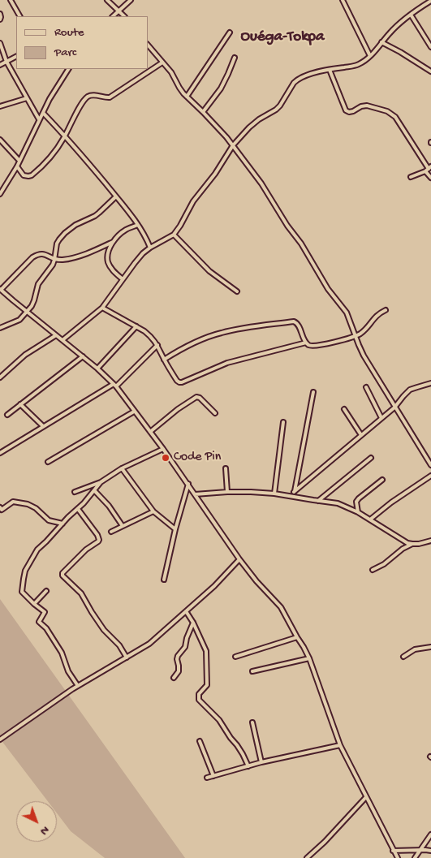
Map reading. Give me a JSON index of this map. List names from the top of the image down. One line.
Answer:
{"districts":["Ouéga-Tokpa"],"places":["Code Pin"],"legend":["Route","Parc"],"north":"bottom right"}
